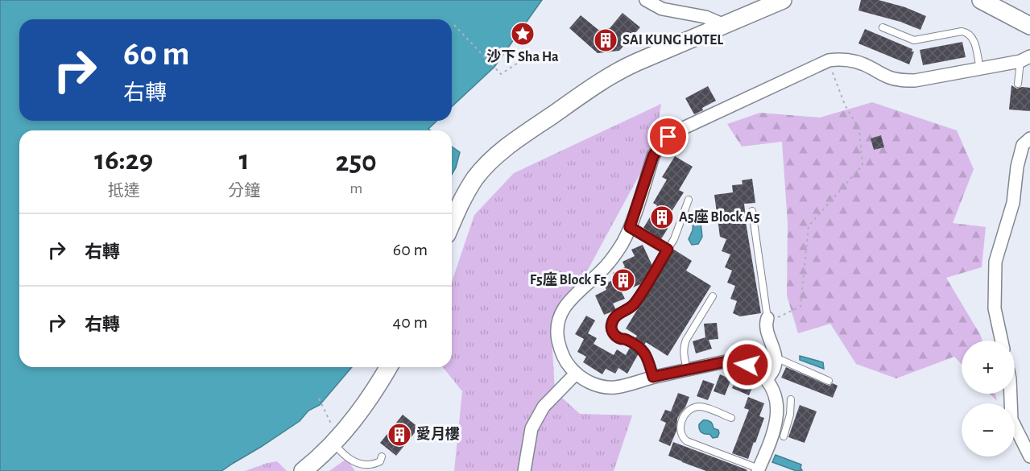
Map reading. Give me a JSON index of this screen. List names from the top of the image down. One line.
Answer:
{"places":{"place":["沙下 Sha Ha"],"building":["SAI KUNG HOTEL","A5座 Block A5","F5座 Block F5","愛月樓"]},"page":{"turn":["60 m","右轉"],"eta":["16:29","抵達","1","分鐘","250","m"],"list":[{"name":"右轉","value":"60 m"},{"name":"右轉","value":"40 m"}],"map_buttons":["+","−"]}}
